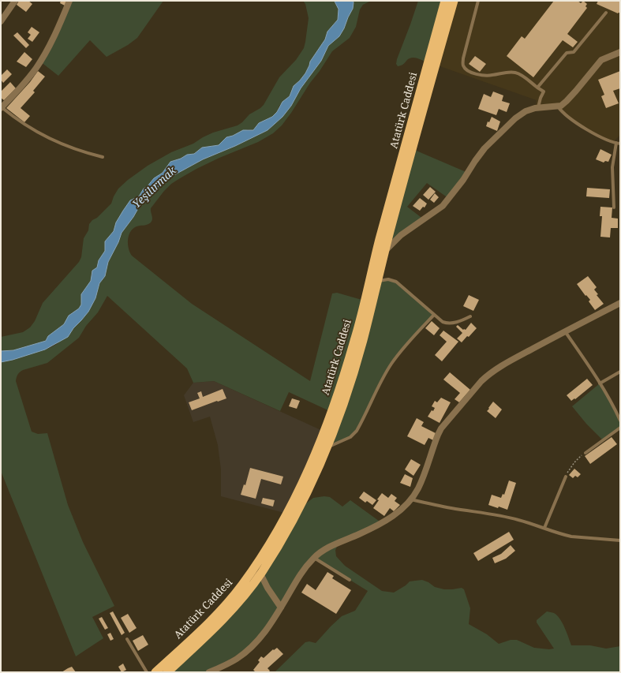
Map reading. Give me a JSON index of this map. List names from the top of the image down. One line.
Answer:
{"streets":{"highway":["Atatürk Caddesi"]},"water":["Yeşilırmak"]}
